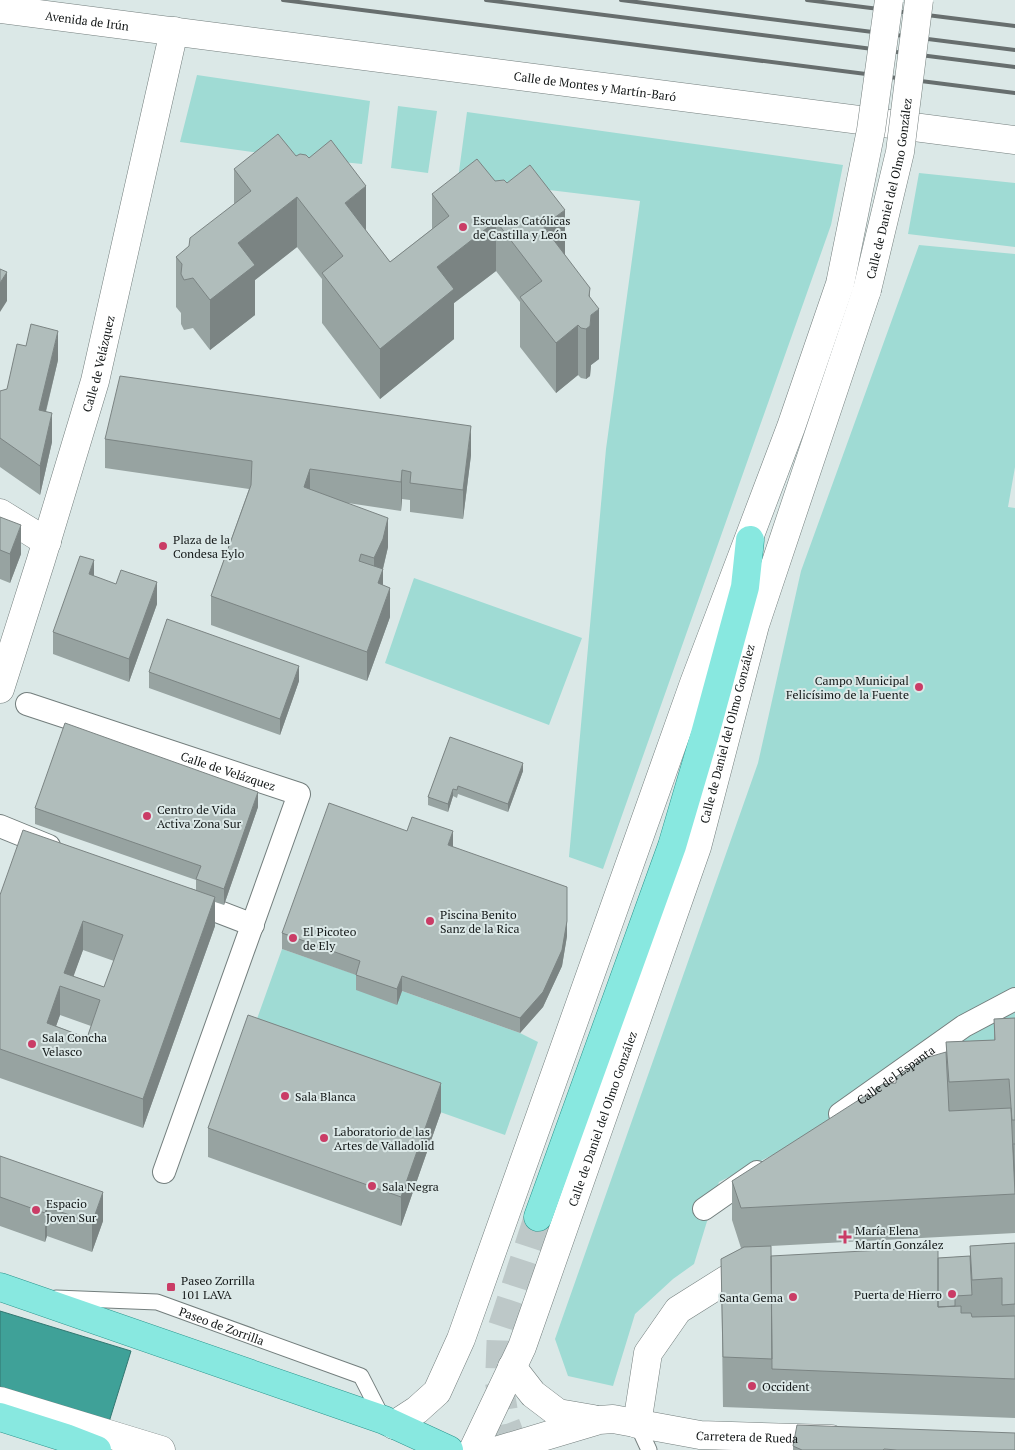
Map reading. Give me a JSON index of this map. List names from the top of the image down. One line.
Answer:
{"streets":{"main road":["Avenida de Irún","Calle de Montes y Martín-Baró","Calle de Daniel del Olmo González","Calle de Velázquez","Paseo de Zorrilla","Carretera de Rueda"],"street":["Calle del Espanta"]},"crossings":[["Avenida de Irún","Calle de Montes y Martín-Baró"],["Avenida de Irún","Calle de Velázquez"],["Calle de Montes y Martín-Baró","Calle de Velázquez"],["Calle de Daniel del Olmo González","Carretera de Rueda"]],"places":{"other":["Escuelas Católicas de Castilla y León","Plaza de la Condesa Eylo","Campo Municipal Felicísimo de la Fuente","Centro de Vida Activa Zona Sur","Piscina Benito Sanz de la Rica","El Picoteo de Ely","Sala Concha Velasco","Sala Blanca","Laboratorio de las Artes de Valladolid","Sala Negra","Espacio Joven Sur","Puerta de Hierro","Santa Gema","Occident"],"health":["María Elena Martín González"],"transit":["Paseo Zorrilla 101 LAVA"]}}
